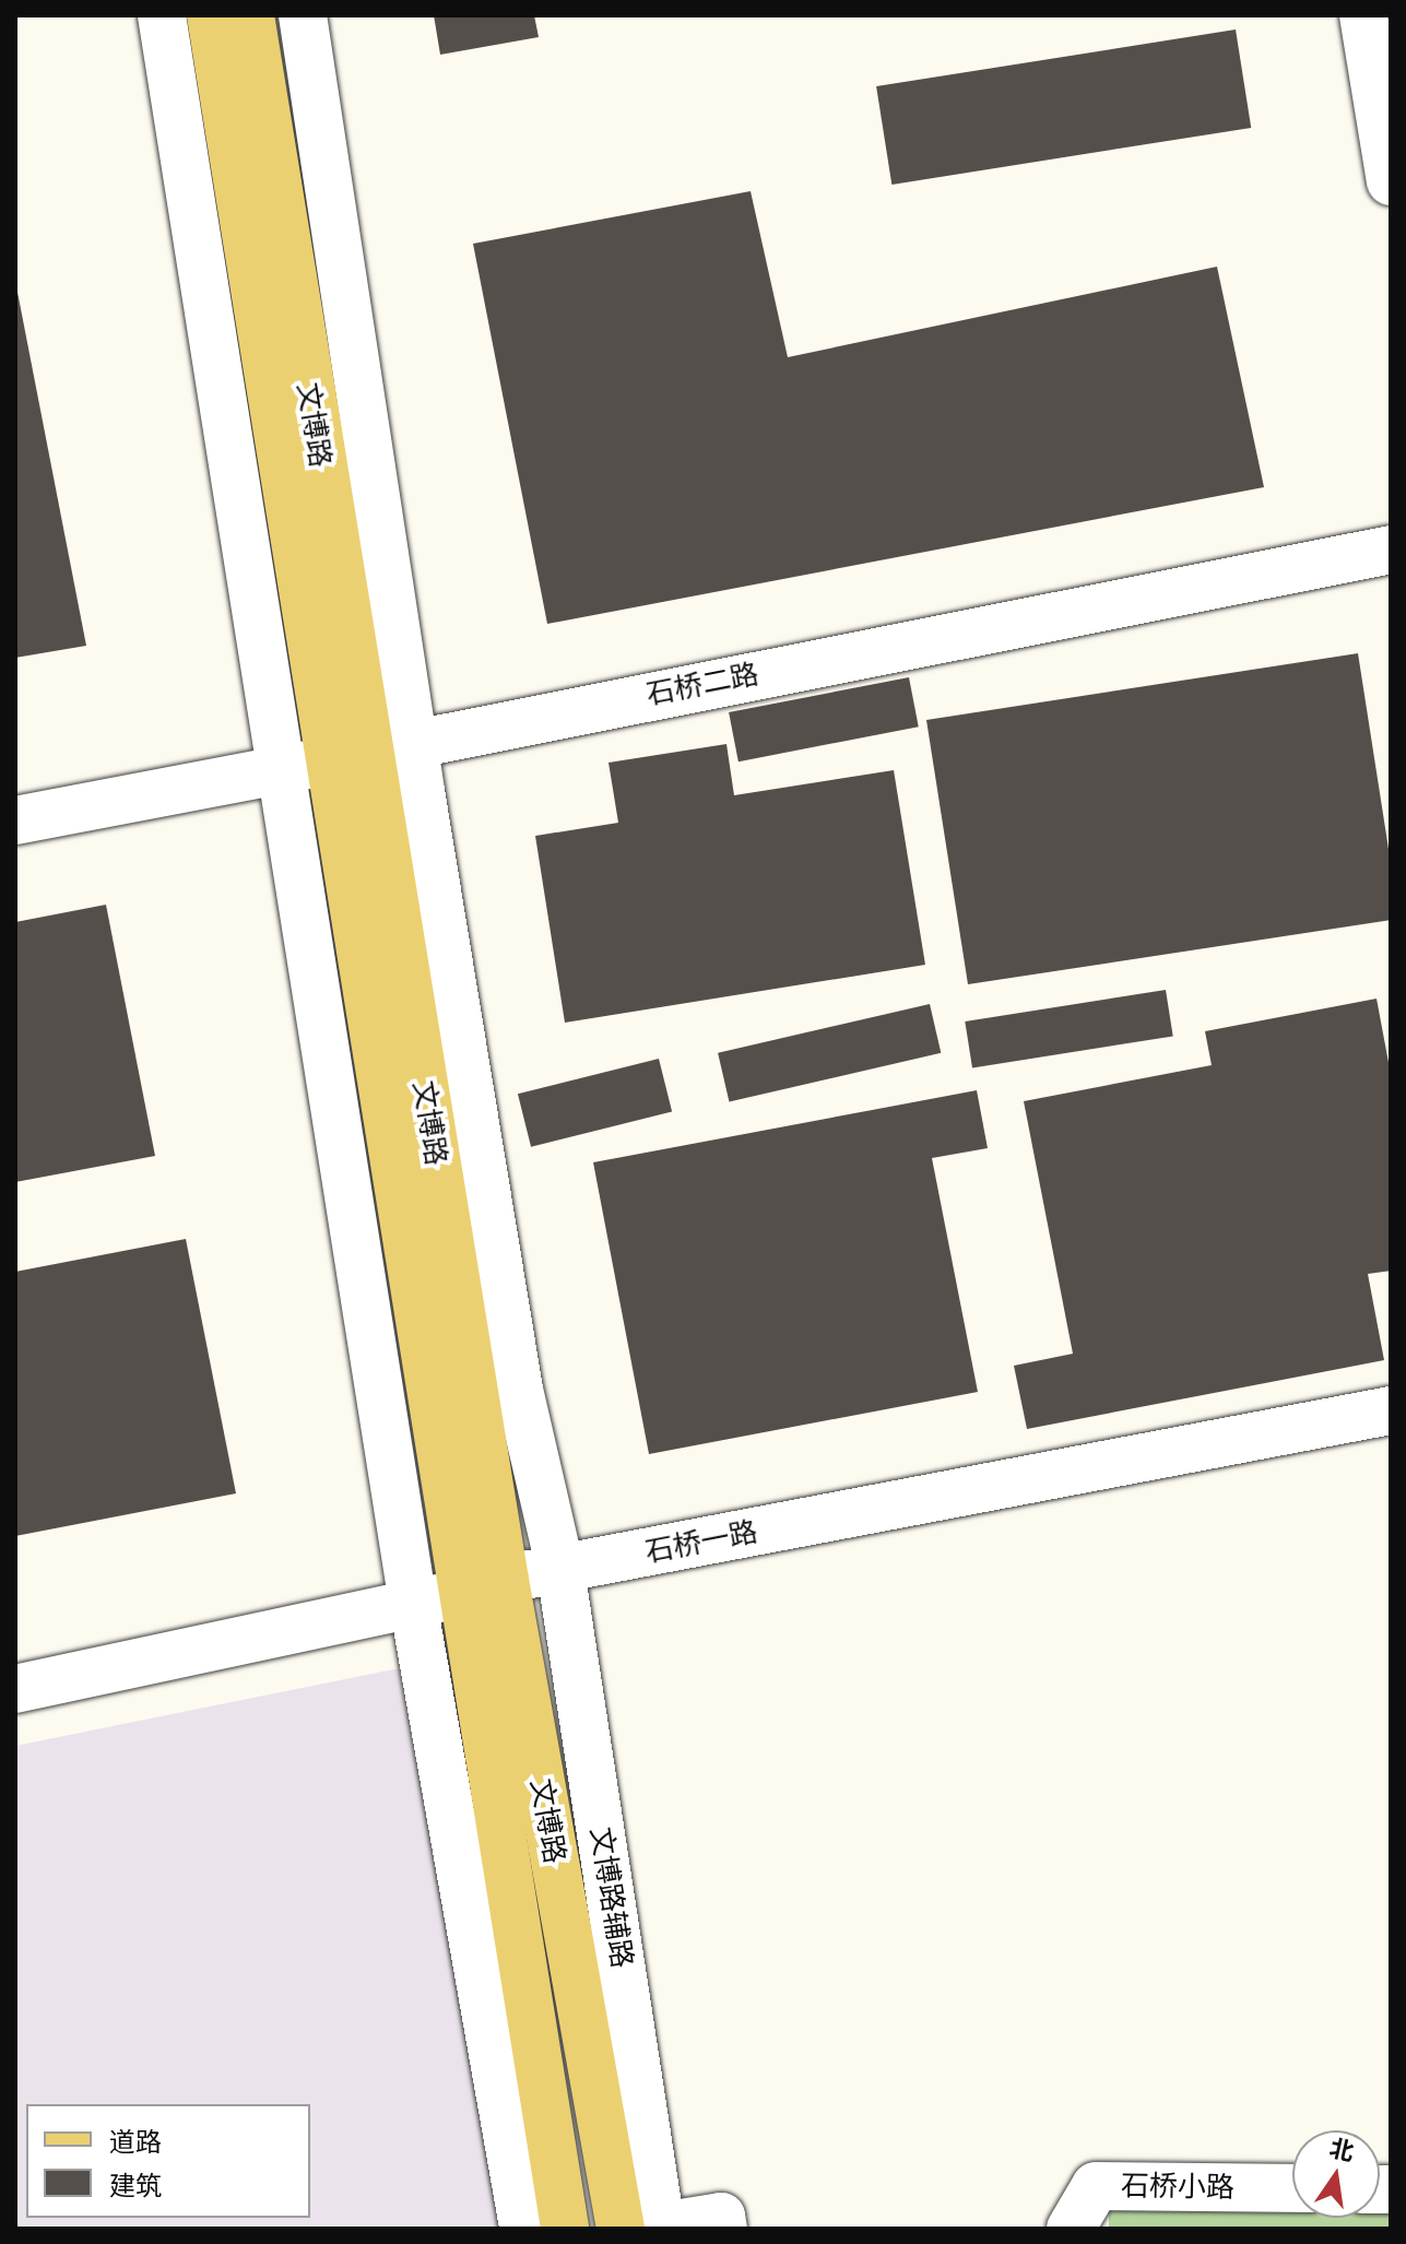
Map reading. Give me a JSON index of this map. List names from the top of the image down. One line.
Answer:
{"streets":{"main road":["文博路"],"street":["石桥二路","石桥一路","文博路辅路","石桥小路"]},"crossings":[["文博路","石桥二路"],["文博路","石桥一路"],["文博路","文博路辅路"],["石桥二路","文博路辅路"],["石桥一路","文博路辅路"]],"legend":["道路","建筑"],"north":"top"}
